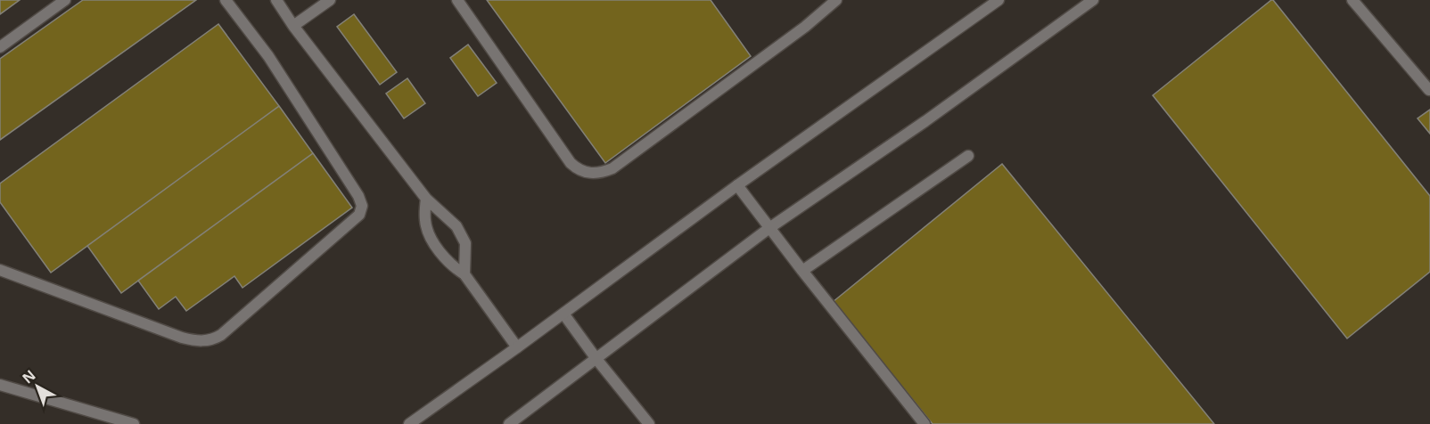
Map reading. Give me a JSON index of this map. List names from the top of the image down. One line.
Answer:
{"north":"top left"}
